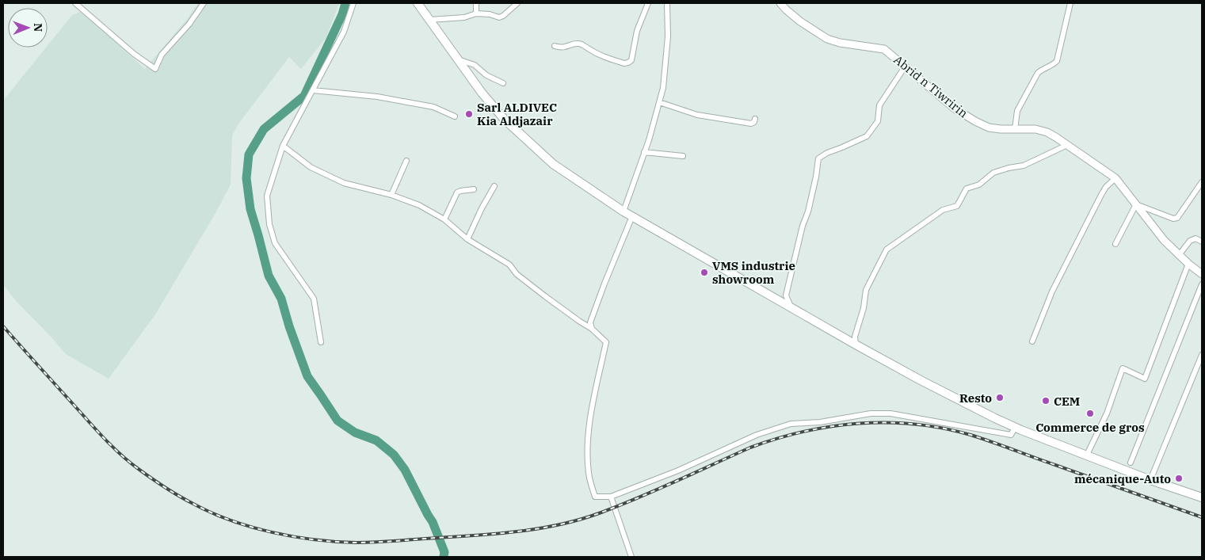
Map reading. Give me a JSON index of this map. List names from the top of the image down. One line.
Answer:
{"streets":{"street":["Abrid n Tiwririn"]},"places":["Sarl ALDIVEC Kia Aldjazair","VMS industrie showroom","Resto","CEM","Commerce de gros","mécanique-Auto"],"north":"right"}
